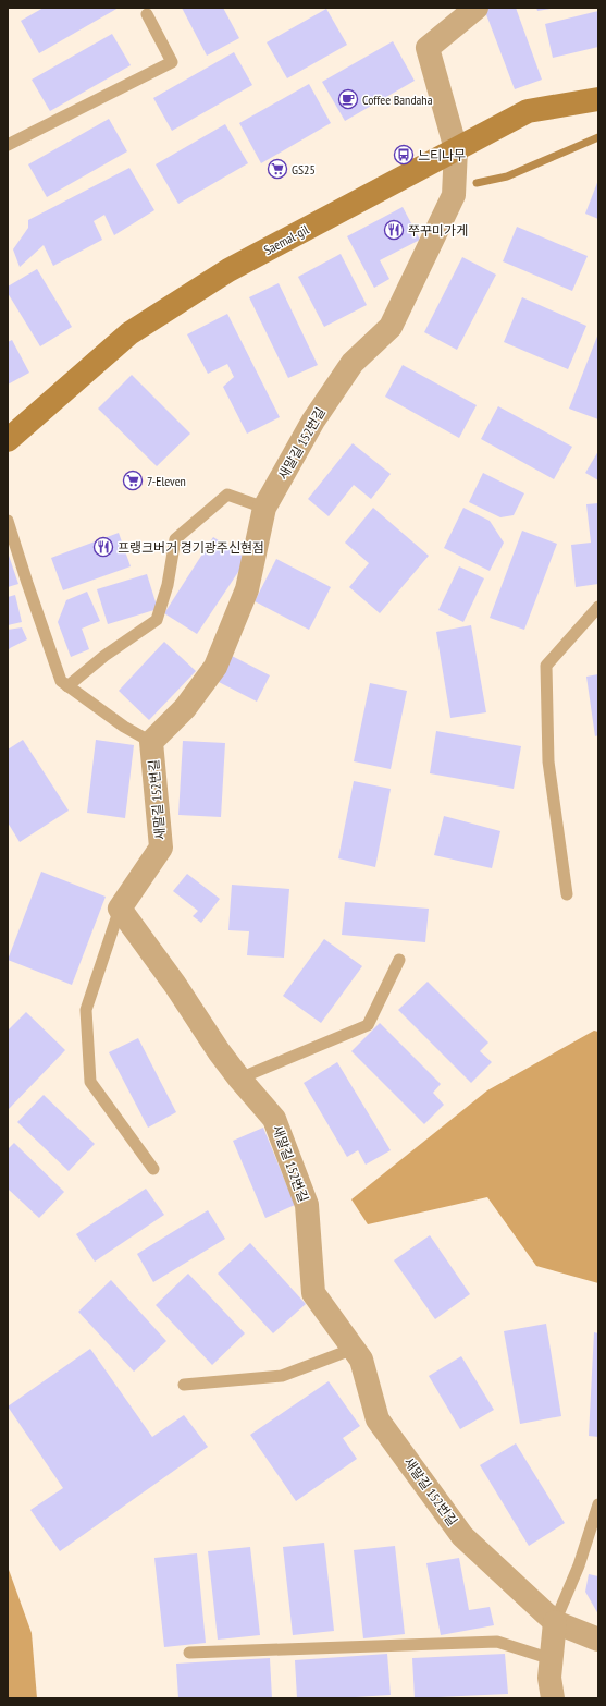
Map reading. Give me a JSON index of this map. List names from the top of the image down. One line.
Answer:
{"streets":{"street":["Saemal-gil","새말길 152번길"]},"crossings":[["Saemal-gil","새말길 152번길"]],"places":{"cafe":["Coffee Bandaha"],"bus stop":["느티나무"],"supermarket":["GS25","7-Eleven"],"restaurant":["쭈꾸미가게","프랭크버거 경기광주신현점"]}}
